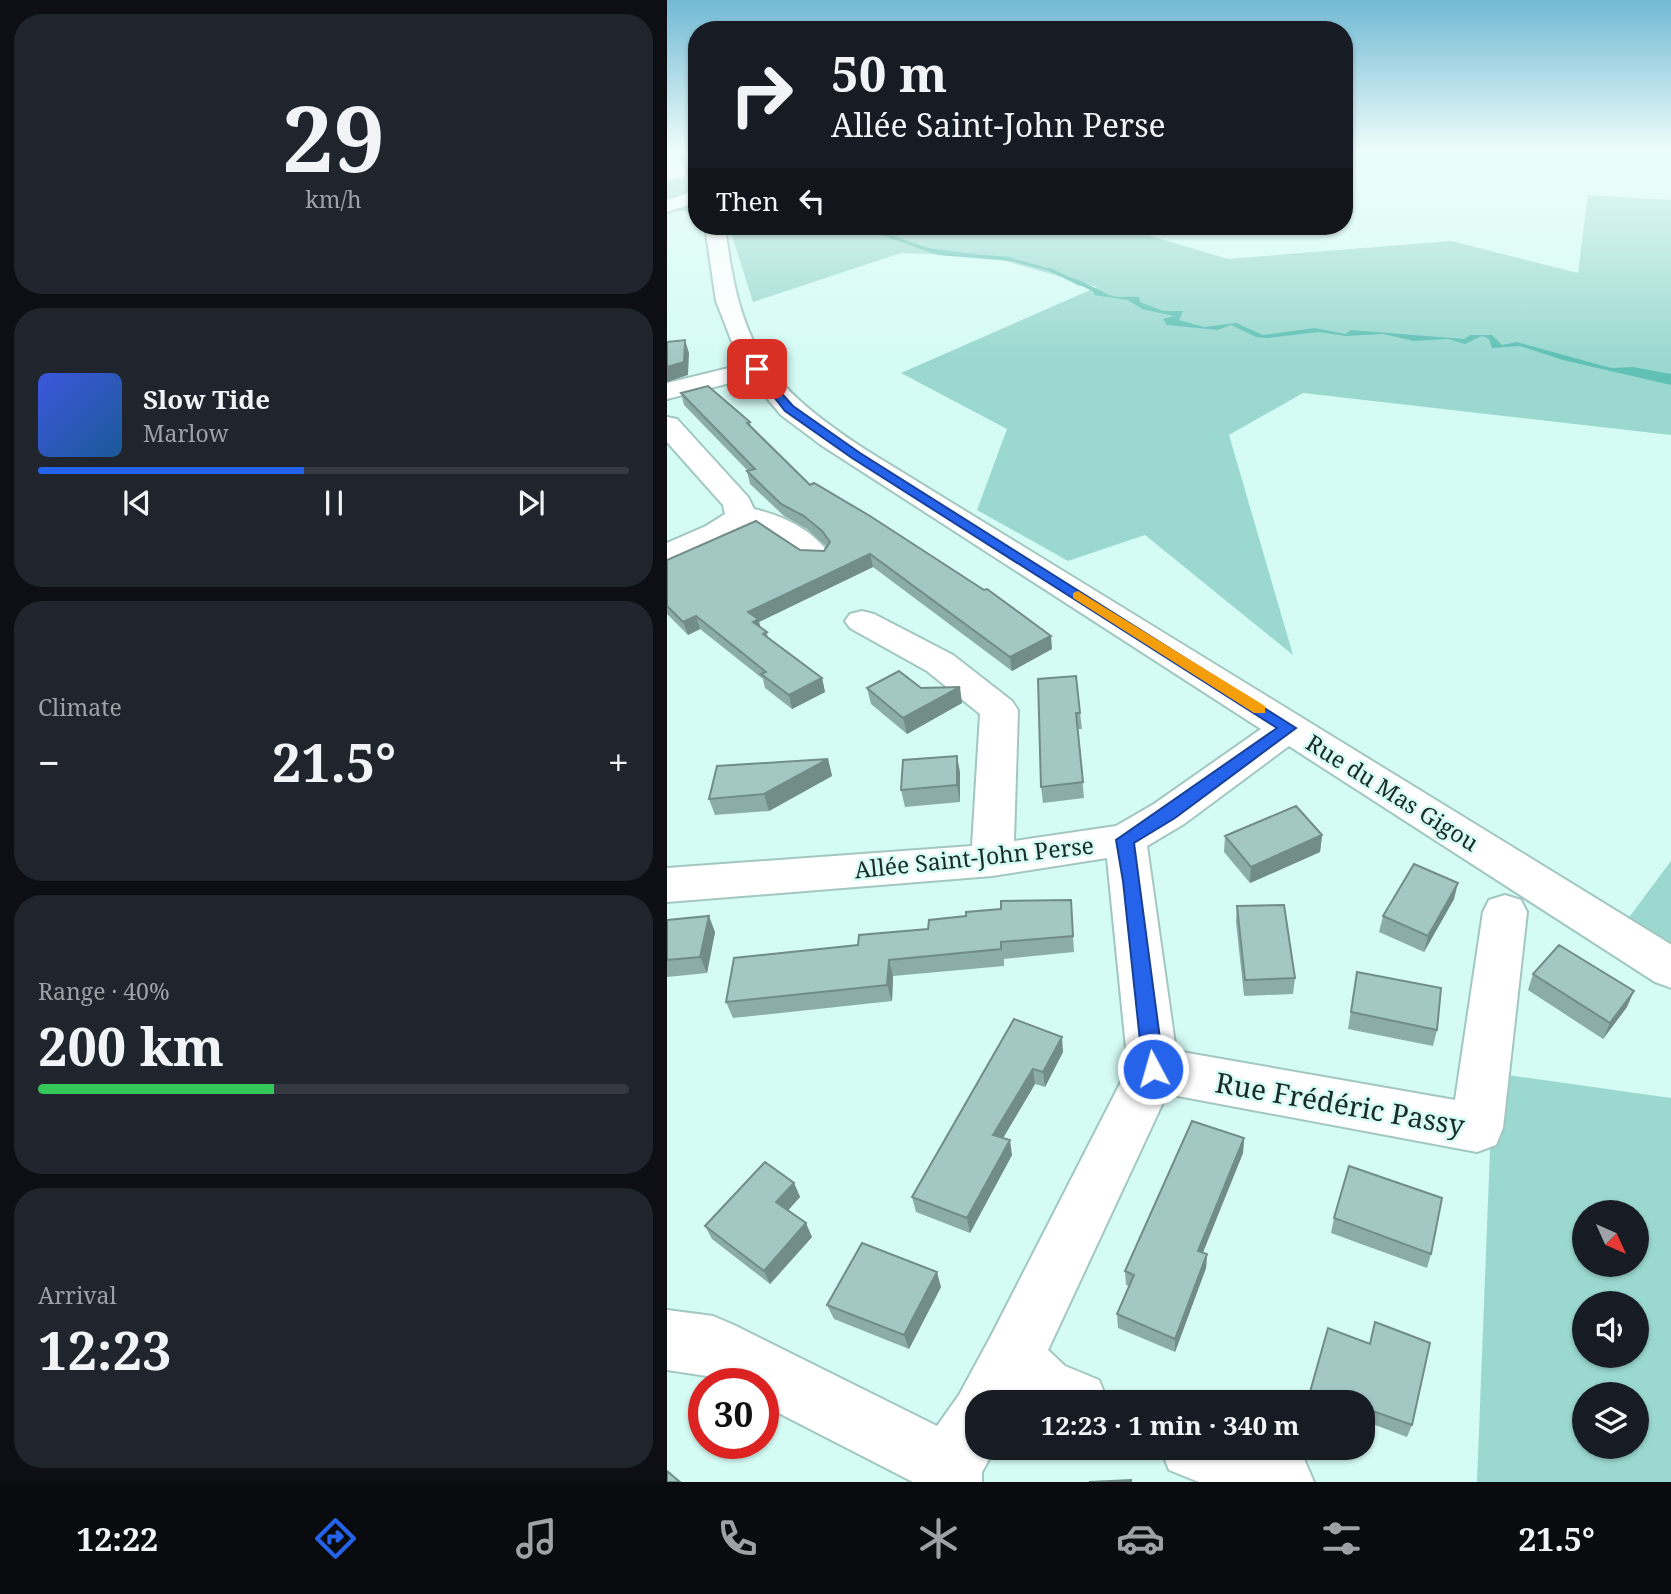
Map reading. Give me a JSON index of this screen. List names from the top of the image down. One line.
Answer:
{"streets":{"street":["Rue du Mas Gigou","Allée Saint-John Perse","Rue Frédéric Passy"]},"crossings":[["Rue du Mas Gigou","Allée Saint-John Perse"]],"north":"bottom right","page":{"tile":[["29","km/h"],"Climate",["Range · 40%","200 km"],["Arrival","12:23"]],"turn":["50 m","Allée Saint-John Perse"],"then":"Then","song":["Slow Tide","Marlow"],"heat":["−","21.5°","+"],"limit":"30","trip":"12:23 · 1 min · 340 m","tabs":["12:22","21.5°"]}}
